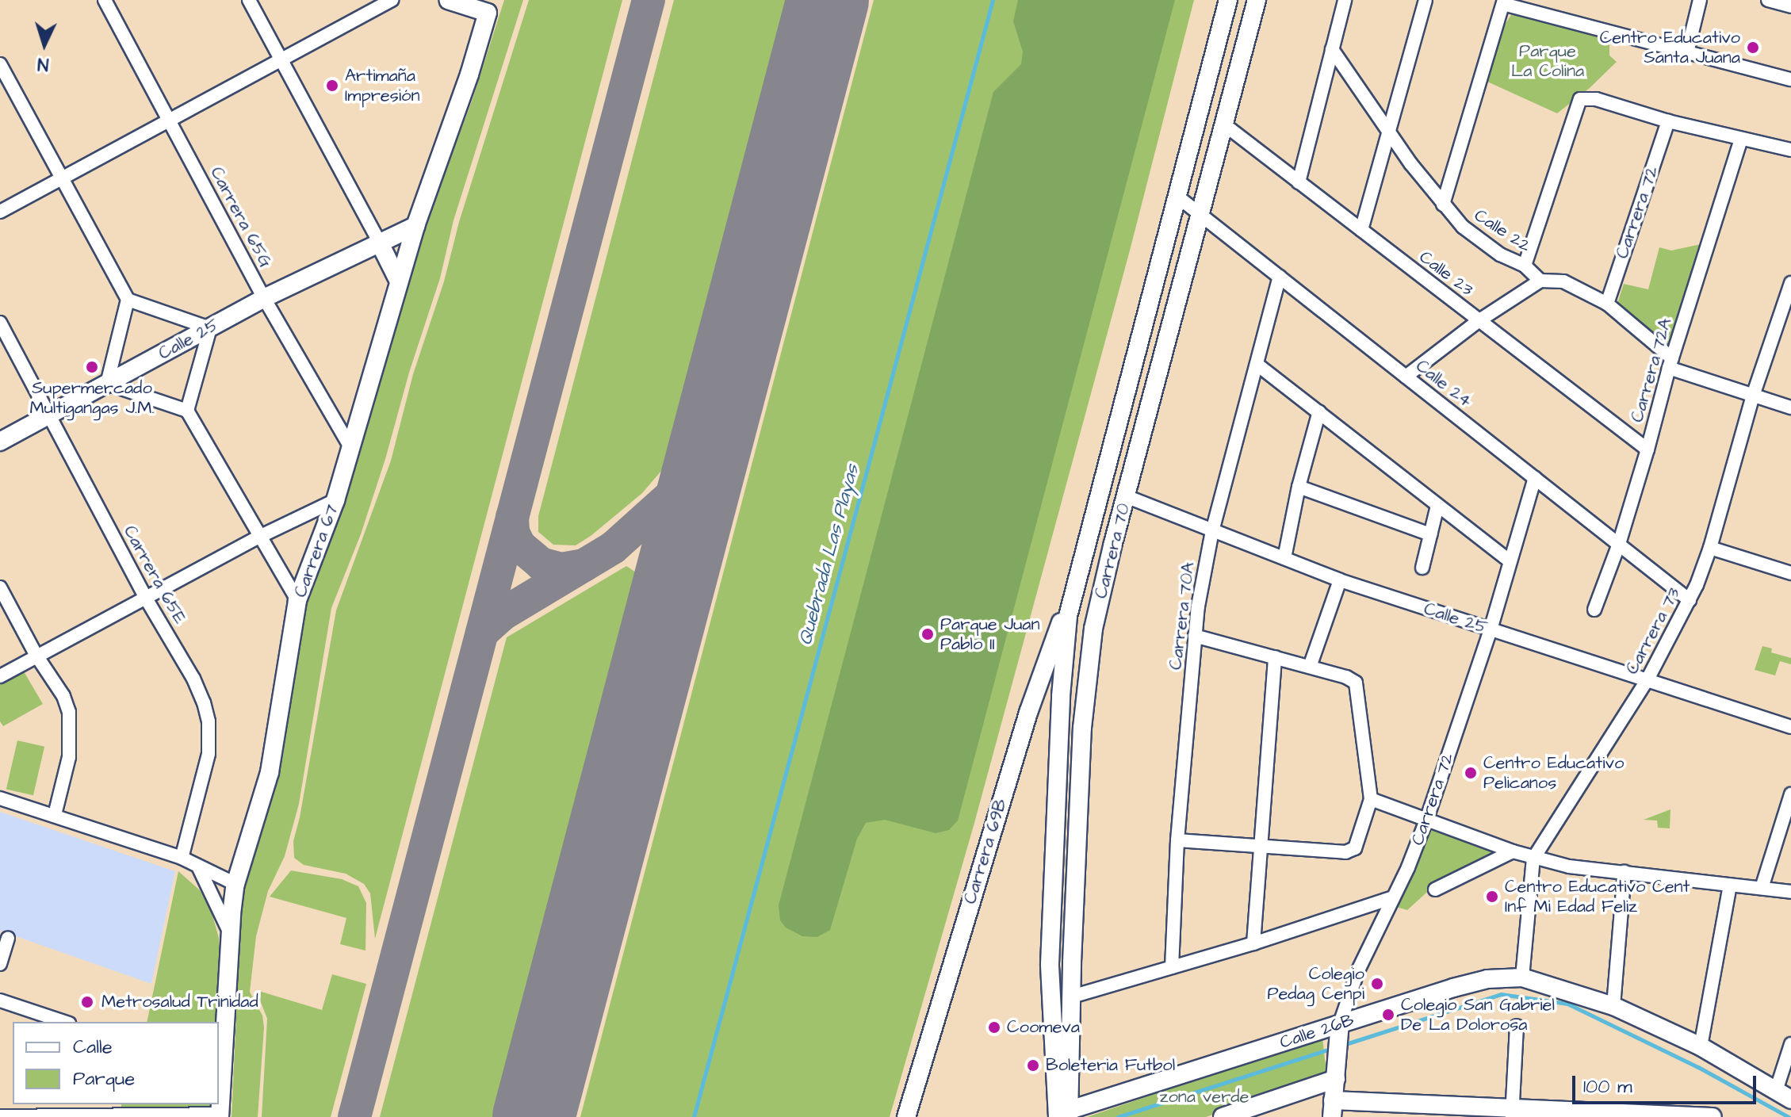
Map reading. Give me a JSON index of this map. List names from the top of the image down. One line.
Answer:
{"streets":{"street":["Carrera 72","Carrera 65G","Calle 22","Calle 23","Calle 25","Carrera 72A","Calle 24","Carrera 67","Carrera 70","Carrera 65E","Carrera 70A","Carrera 73","Carrera 69B","Calle 26B"]},"crossings":[["Carrera 72","Calle 25"],["Carrera 72","Calle 24"],["Carrera 72","Calle 26B"],["Carrera 65G","Calle 25"],["Carrera 65G","Carrera 67"],["Calle 23","Carrera 72A"],["Calle 23","Carrera 70"],["Calle 25","Carrera 67"],["Calle 25","Carrera 70"],["Calle 25","Carrera 65E"],["Calle 25","Carrera 70A"],["Calle 25","Carrera 73"],["Carrera 72A","Calle 24"],["Calle 24","Carrera 70"],["Calle 24","Carrera 70A"],["Calle 24","Carrera 73"],["Carrera 70","Carrera 69B"],["Carrera 70","Calle 26B"],["Carrera 73","Calle 26B"]],"water":["Quebrada Las Playas"],"parks":["Parque La Colina","zona verde"],"places":["Centro Educativo Santa Juana","Artimaña Impresión","Supermercado Multigangas J.M.","Parque Juan Pablo II","Centro Educativo Pelicanos","Centro Educativo Cent Inf Mi Edad Feliz","Colegio Pedag Cenpi","Metrosalud Trinidad","Colegio San Gabriel De La Dolorosa","Coomeva","Boleteria Futbol"],"legend":["Calle","Parque"],"scale_bar":"100 m","north":"bottom"}
